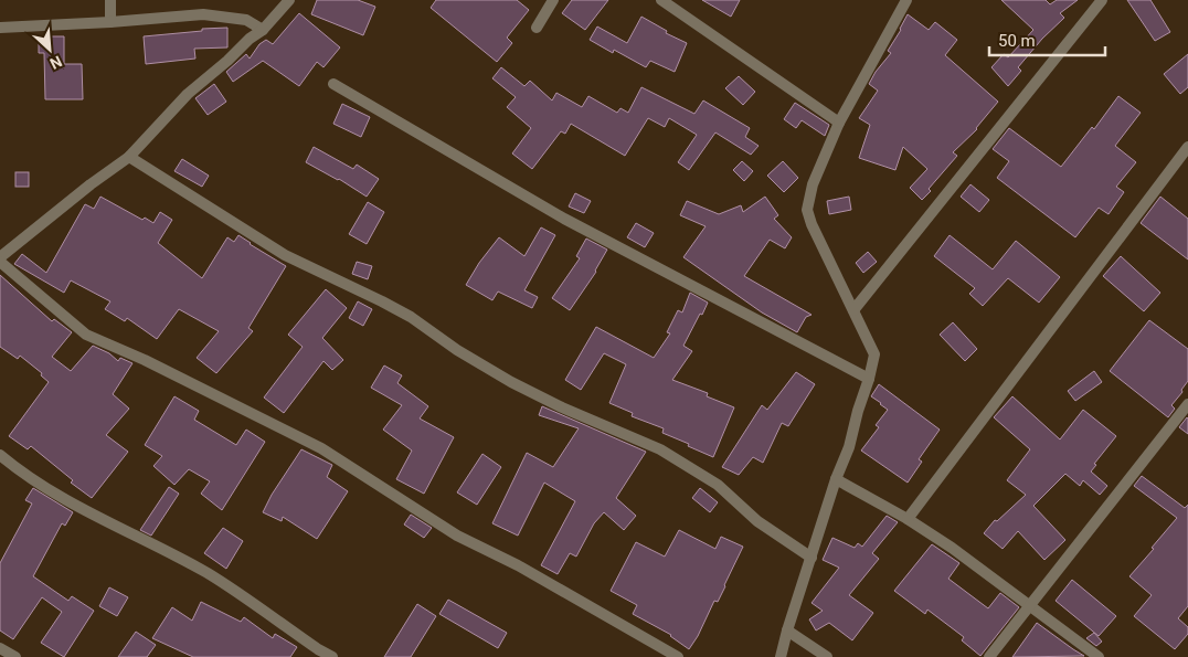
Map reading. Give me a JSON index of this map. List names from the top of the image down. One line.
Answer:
{"scale_bar":"50 m","north":"bottom right"}
